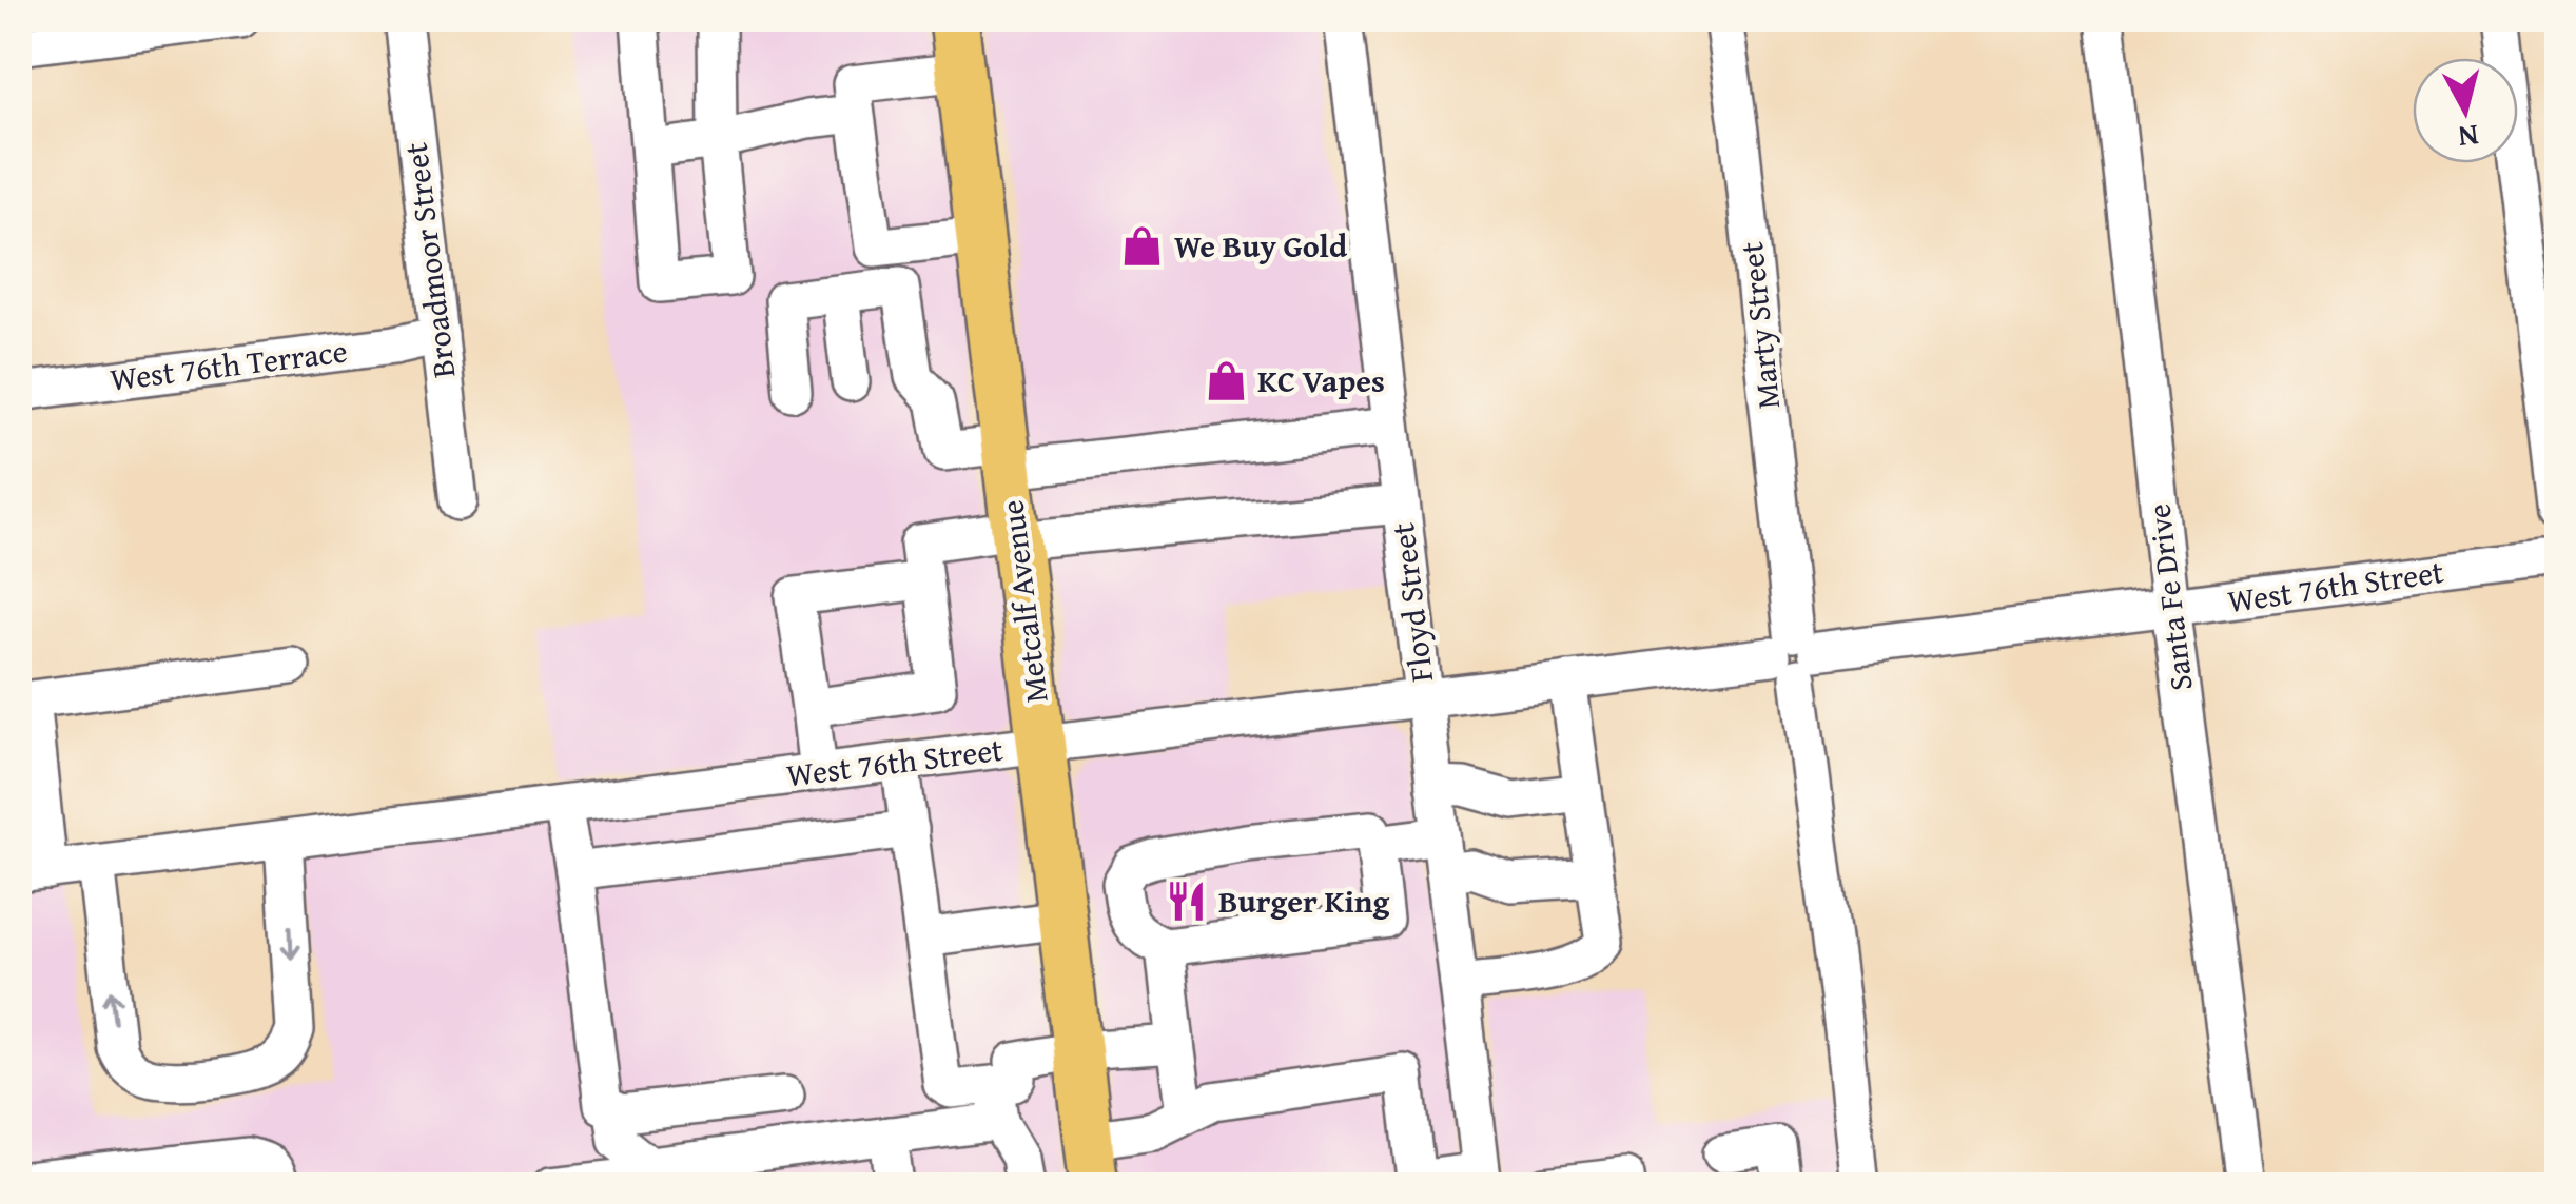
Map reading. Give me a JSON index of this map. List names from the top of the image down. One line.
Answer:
{"streets":{"main road":["Metcalf Avenue"],"street":["Broadmoor Street","Marty Street","West 76th Terrace","West 76th Street","Santa Fe Drive","Floyd Street"]},"crossings":[["Broadmoor Street","West 76th Terrace"],["Marty Street","West 76th Street"],["West 76th Street","Santa Fe Drive"],["West 76th Street","Metcalf Avenue"],["West 76th Street","Floyd Street"]],"places":{"shop":["We Buy Gold","KC Vapes"],"restaurant":["Burger King"]},"north":"bottom"}
